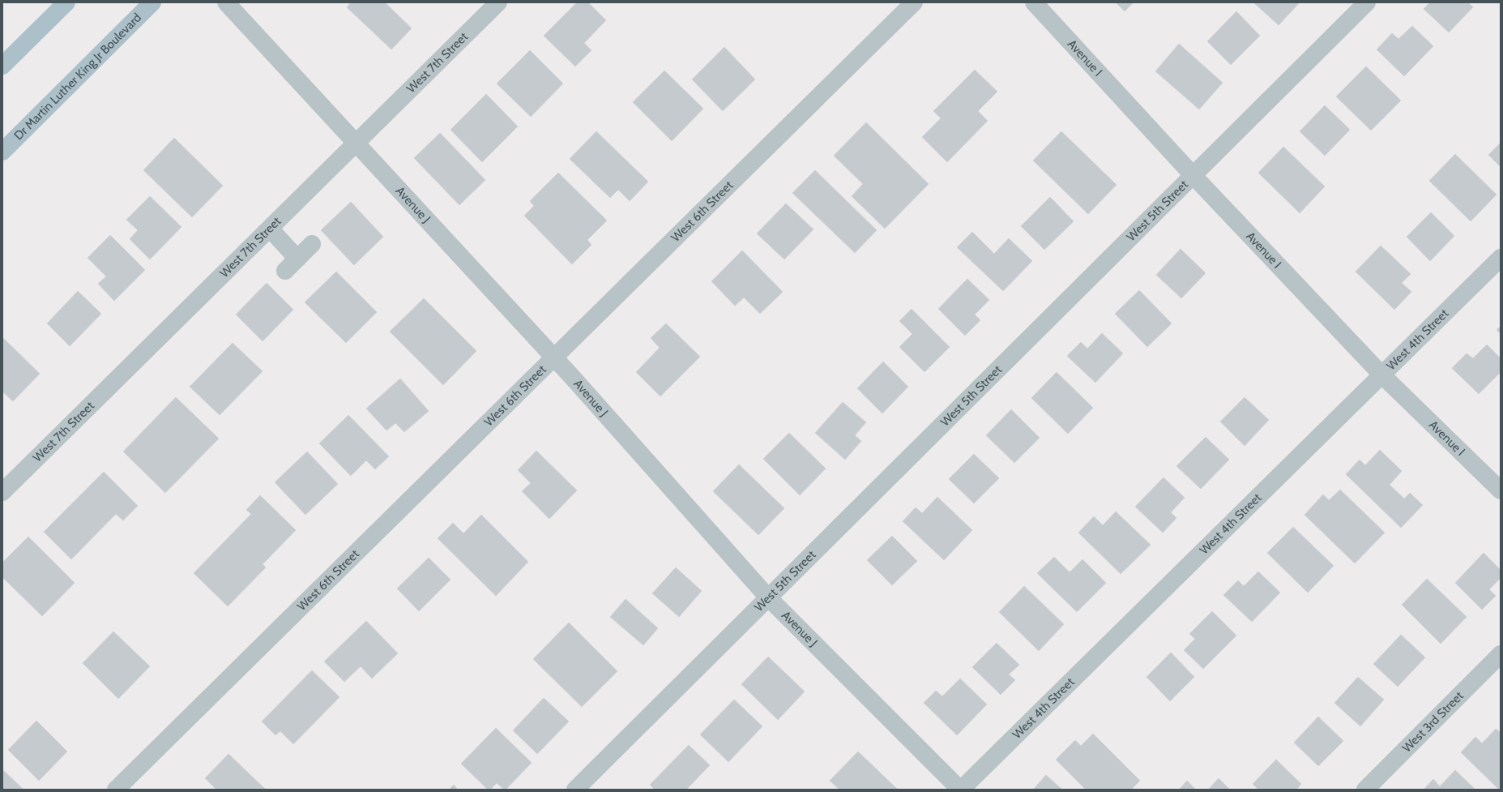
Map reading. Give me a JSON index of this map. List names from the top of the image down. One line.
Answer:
{"streets":{"main road":["Dr Martin Luther King Jr Boulevard"],"street":["Avenue I","West 7th Street","Avenue J","West 5th Street","West 6th Street","West 4th Street","West 3rd Street"]},"crossings":[["Avenue I","West 5th Street"],["Avenue I","West 4th Street"],["West 7th Street","Avenue J"],["Avenue J","West 5th Street"],["Avenue J","West 6th Street"],["Avenue J","West 4th Street"]]}
